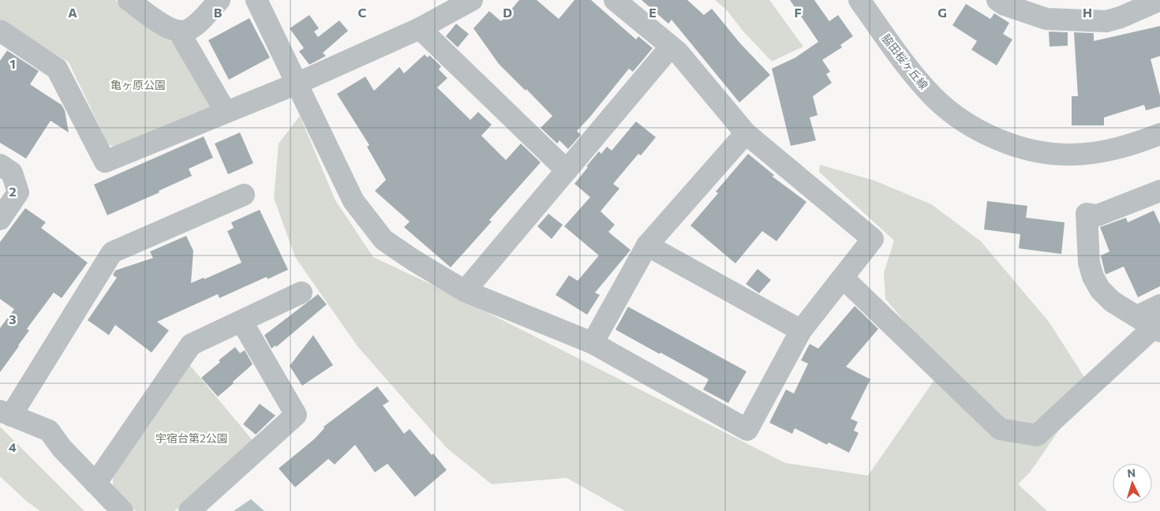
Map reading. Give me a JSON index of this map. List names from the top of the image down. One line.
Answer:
{"streets":{"street":["脇田桜ヶ丘線"]},"parks":["亀ヶ原公園","宇宿台第2公園"],"north":"top","grid":{"columns":["A","B","C","D","E","F","G","H"],"rows":["1","2","3","4"]}}
